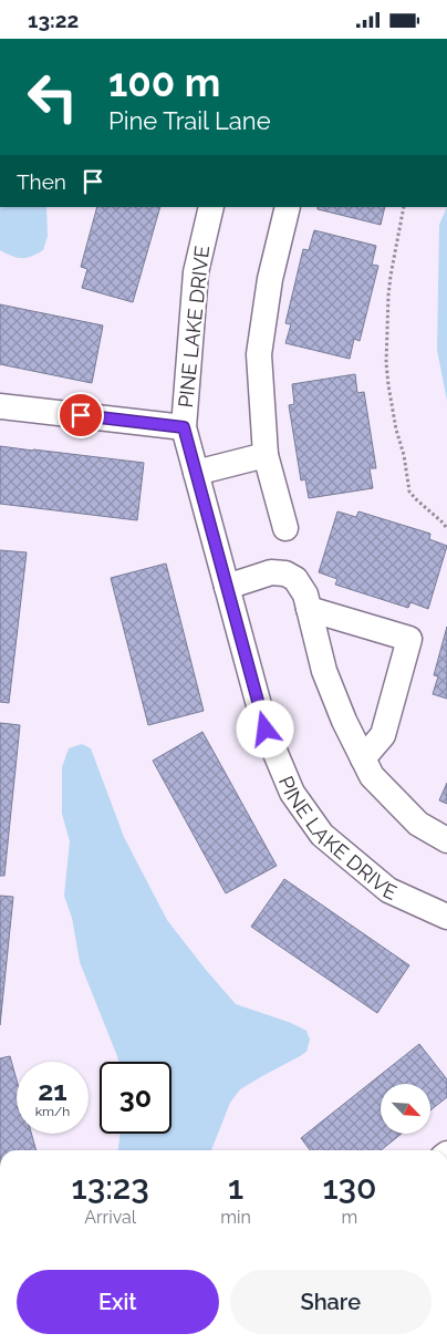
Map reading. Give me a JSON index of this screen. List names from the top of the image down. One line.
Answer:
{"streets":{"street":["PINE LAKE DRIVE"]},"north":"bottom right","page":{"status":"13:22","turn":["100 m","Pine Trail Lane"],"then":"Then","speed":"21 km/h","limit":"30","eta":["13:23","Arrival","1","min","130","m"],"buttons":["Exit","Share"]}}
